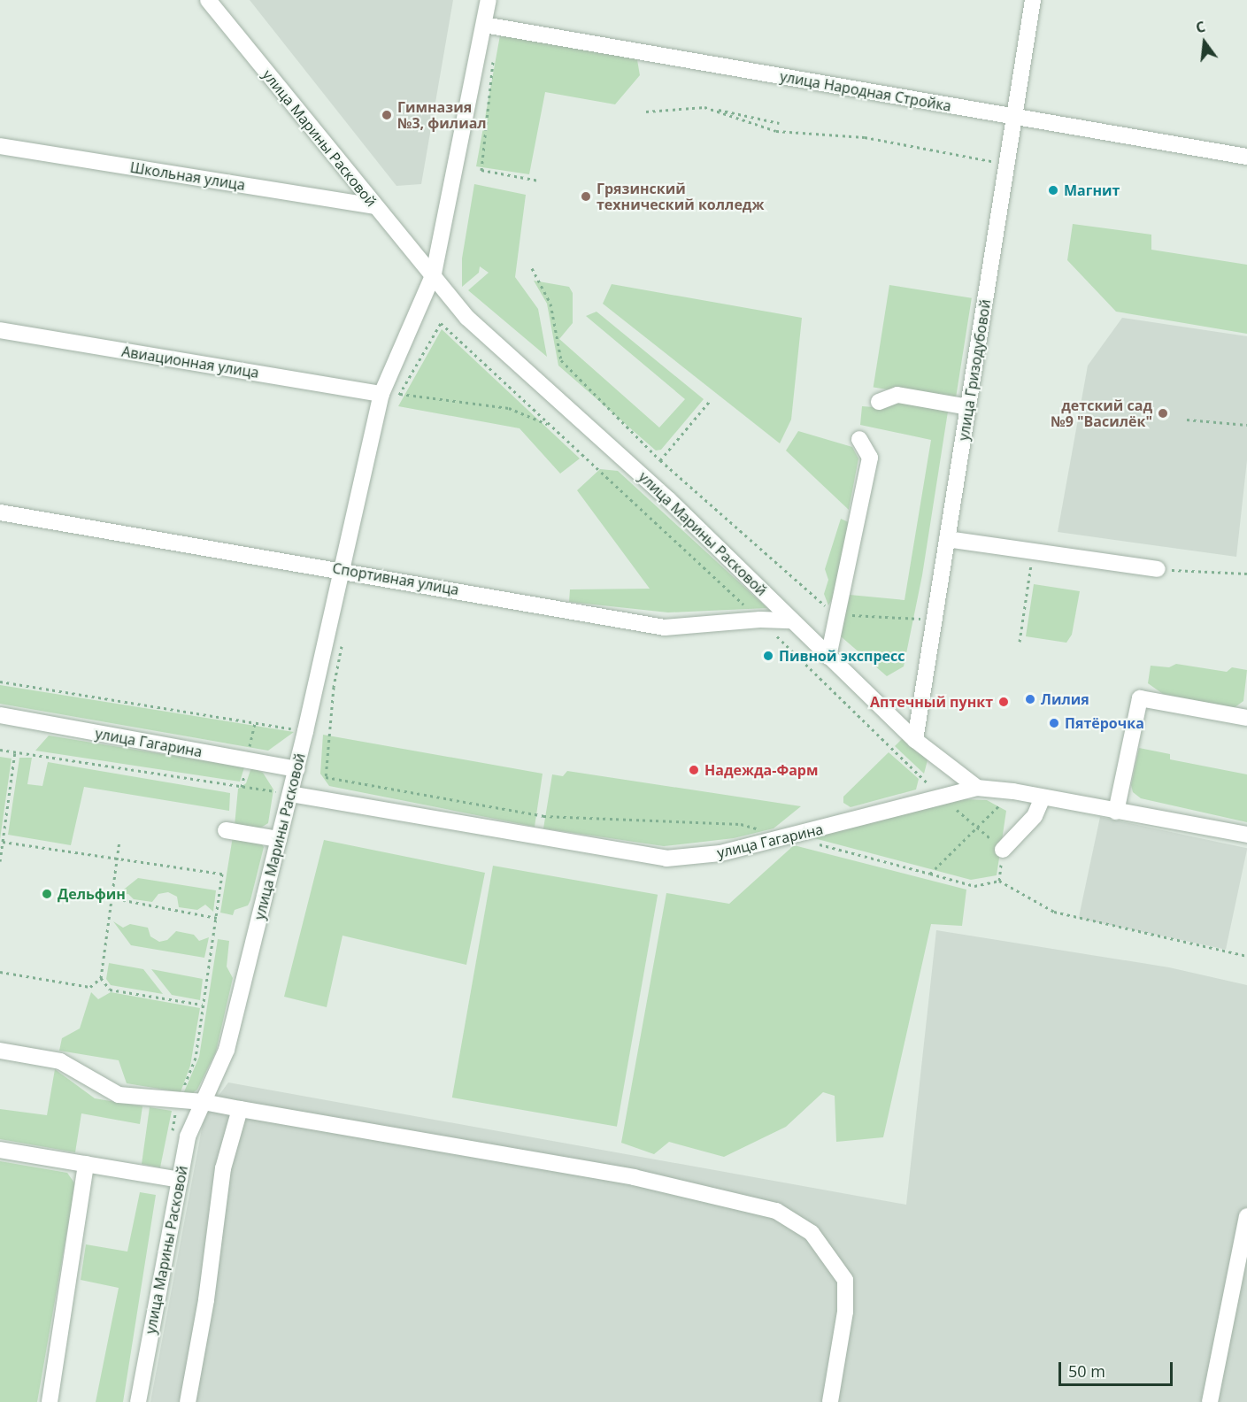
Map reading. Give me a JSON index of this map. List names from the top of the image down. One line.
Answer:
{"streets":{"street":["улица Народная Стройка","улица Марины Расковой","Школьная улица","Авиационная улица","улица Гризодубовой","Спортивная улица","улица Гагарина"]},"crossings":[["улица Народная Стройка","улица Марины Расковой"],["улица Народная Стройка","улица Гризодубовой"],["улица Марины Расковой","Школьная улица"],["улица Марины Расковой","Авиационная улица"],["улица Марины Расковой","улица Гризодубовой"],["улица Марины Расковой","Спортивная улица"],["улица Марины Расковой","улица Гагарина"]],"places":["Гимназия №3, филиал","Магнит","Грязинский технический колледж","детский сад №9 \"Василёк\"","Пивной экспресс","Лилия","Аптечный пункт","Пятёрочка","Надежда-Фарм","Дельфин"],"scale_bar":"50 m","north":"top"}
